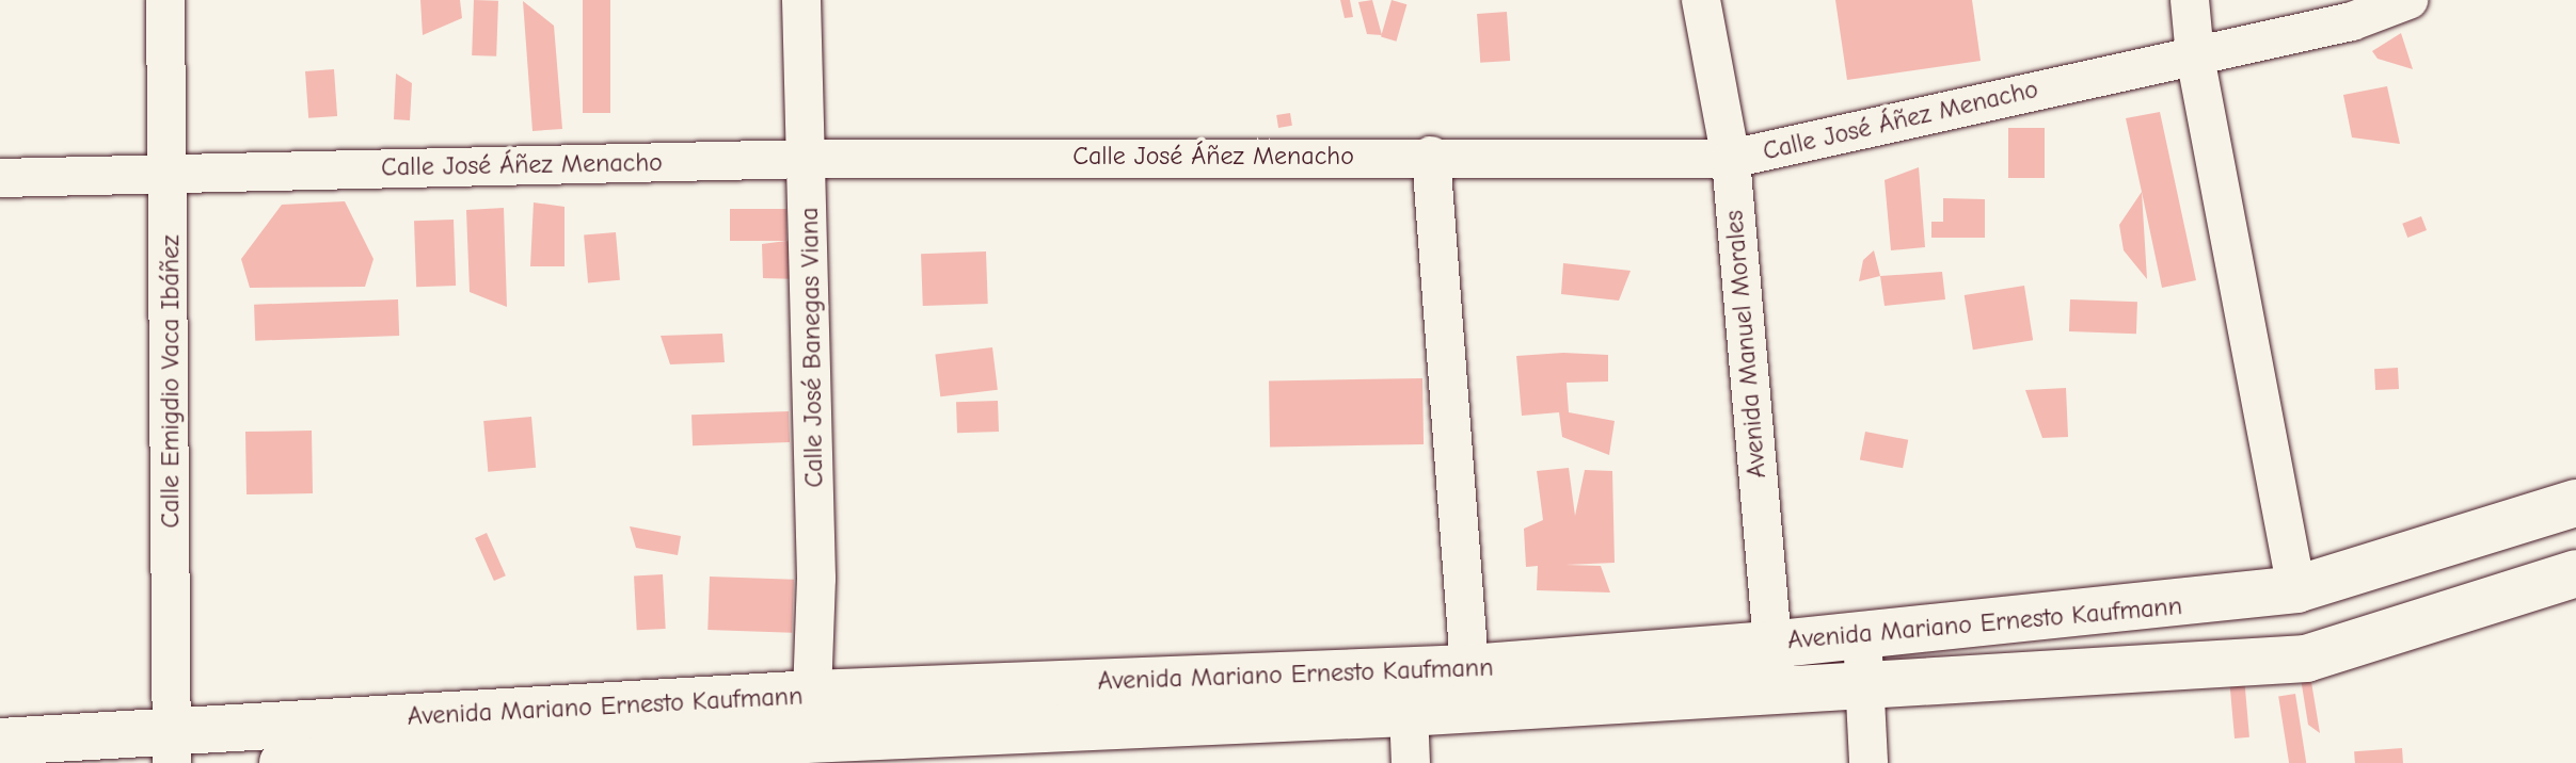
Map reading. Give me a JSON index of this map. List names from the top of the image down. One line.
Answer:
{"streets":{"main road":["Avenida Mariano Ernesto Kaufmann"],"street":["Calle José Áñez Menacho","Avenida Manuel Morales","Calle José Banegas Viana","Calle Emigdio Vaca Ibáñez"]},"crossings":[["Calle José Áñez Menacho","Avenida Manuel Morales"],["Calle José Áñez Menacho","Calle José Banegas Viana"],["Calle José Áñez Menacho","Calle Emigdio Vaca Ibáñez"],["Avenida Manuel Morales","Avenida Mariano Ernesto Kaufmann"],["Calle José Banegas Viana","Avenida Mariano Ernesto Kaufmann"],["Calle Emigdio Vaca Ibáñez","Avenida Mariano Ernesto Kaufmann"]]}
